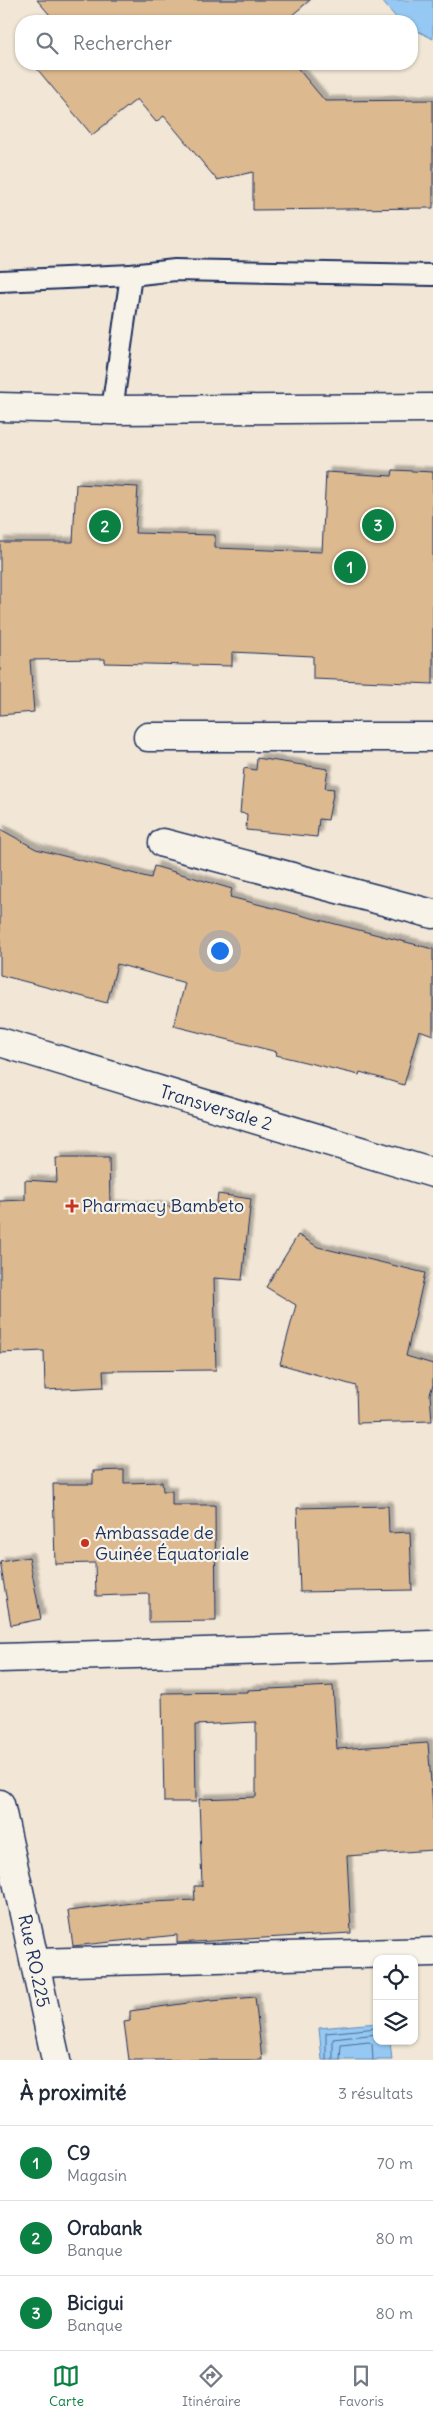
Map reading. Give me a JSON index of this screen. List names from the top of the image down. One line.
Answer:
{"streets":{"street":["Transversale 2","Rue RO.225"]},"places":{"health":["Pharmacy Bambeto"],"other":["Ambassade de Guinée Équatoriale"]},"page":{"search":"Rechercher","pins":["3","2","1"],"heading":["À proximité","3 résultats"],"list":[{"mark":"1","name":"C9","note":"Magasin","value":"70 m"},{"mark":"2","name":"Orabank","note":"Banque","value":"80 m"},{"mark":"3","name":"Bicigui","note":"Banque","value":"80 m"}],"nav":["Carte","Itinéraire","Favoris"]}}
